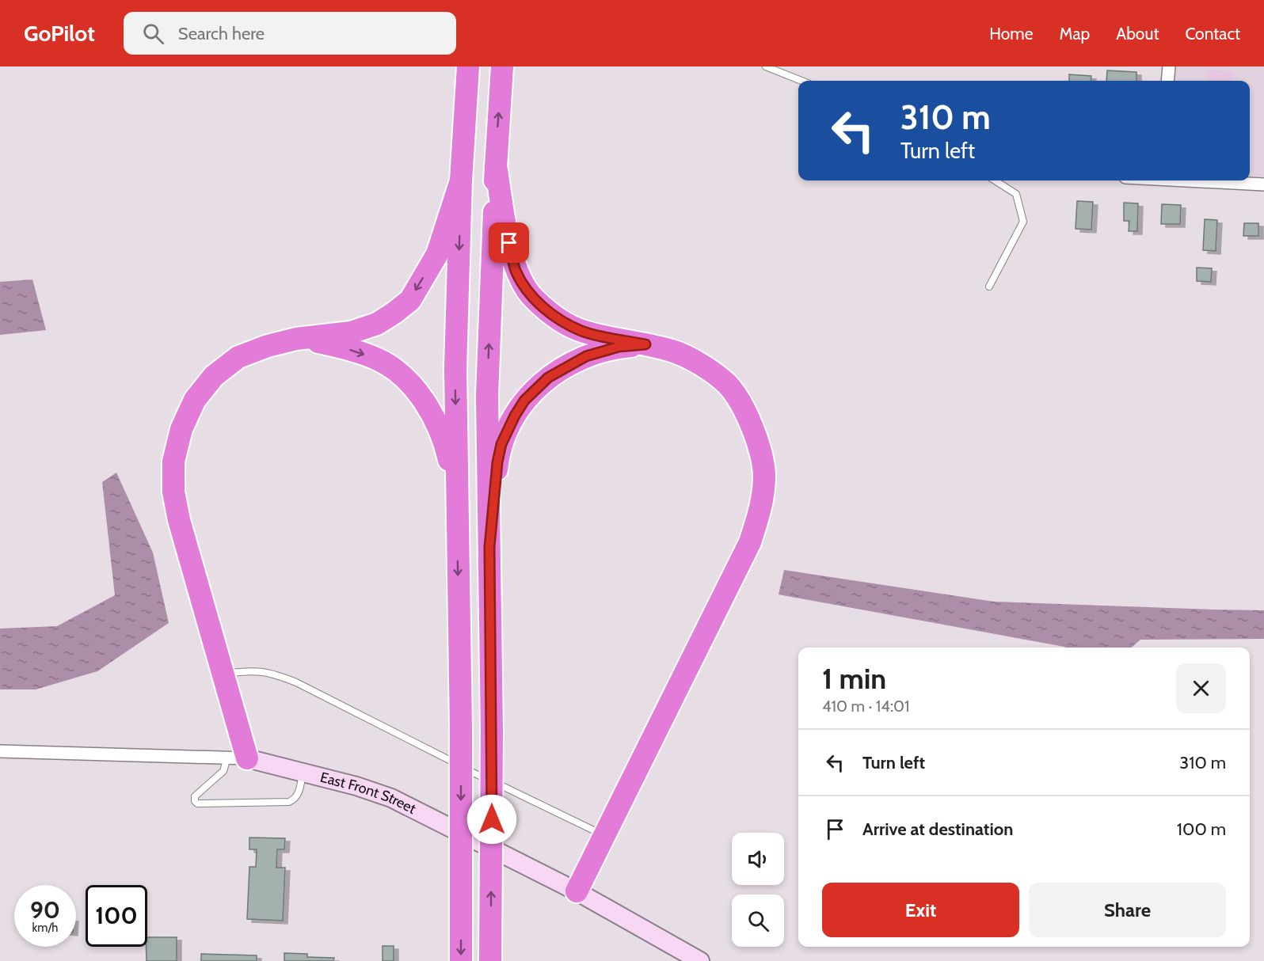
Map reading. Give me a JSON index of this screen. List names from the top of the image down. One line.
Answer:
{"streets":{"street":["East Front Street"]},"page":{"header":"GoPilot","search":"Search here","nav":["Home","Map","About","Contact"],"turn":["310 m","Turn left"],"heading":["1 min","410 m · 14:01"],"list":[{"name":"Turn left","value":"310 m"},{"name":"Arrive at destination","value":"100 m"}],"buttons":["Exit","Share"],"speed":"90 km/h","limit":"100"}}
